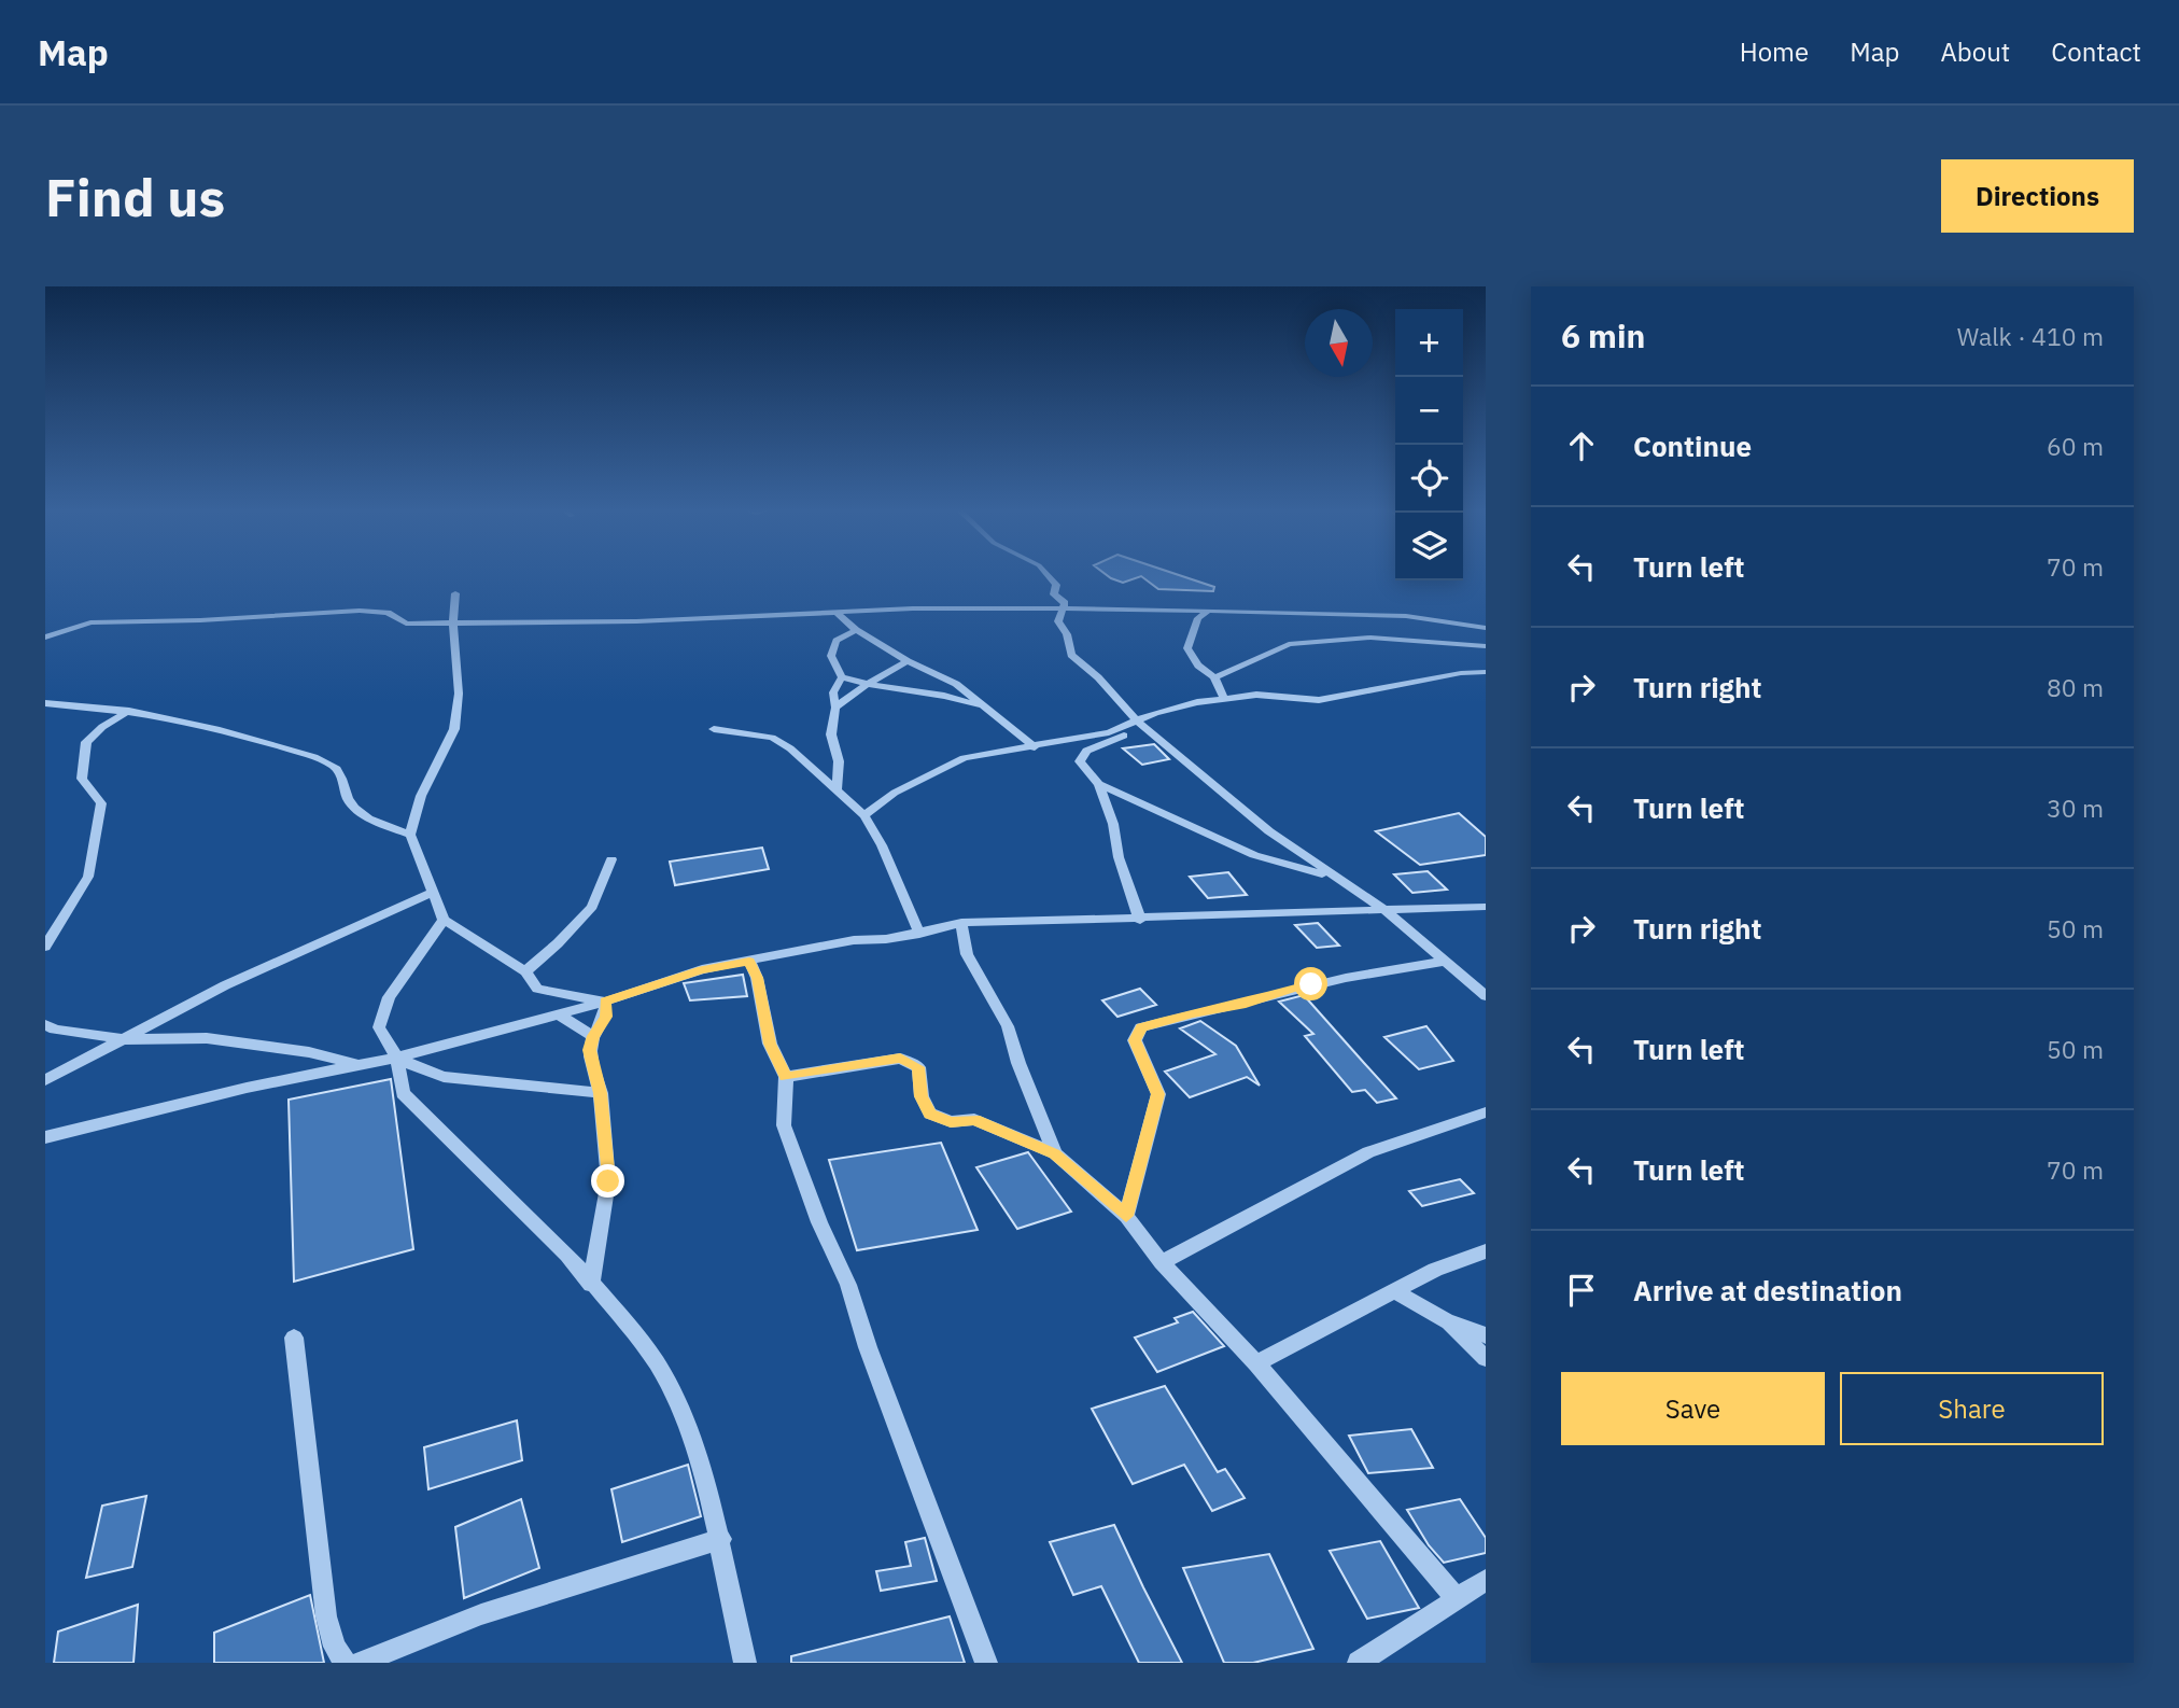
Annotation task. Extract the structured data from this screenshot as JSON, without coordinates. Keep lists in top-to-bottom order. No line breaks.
{"north":"bottom","page":{"header":"Map","nav":["Home","Map","About","Contact"],"buttons":["Directions",["Save","Share"]],"title":"Find us","heading":["6 min","Walk · 410 m"],"map_buttons":["+","−"],"list":[["Continue","60 m"],["Turn left","70 m"],["Turn right","80 m"],["Turn left","30 m"],["Turn right","50 m"],["Turn left","50 m"],["Turn left","70 m"],"Arrive at destination"]}}
